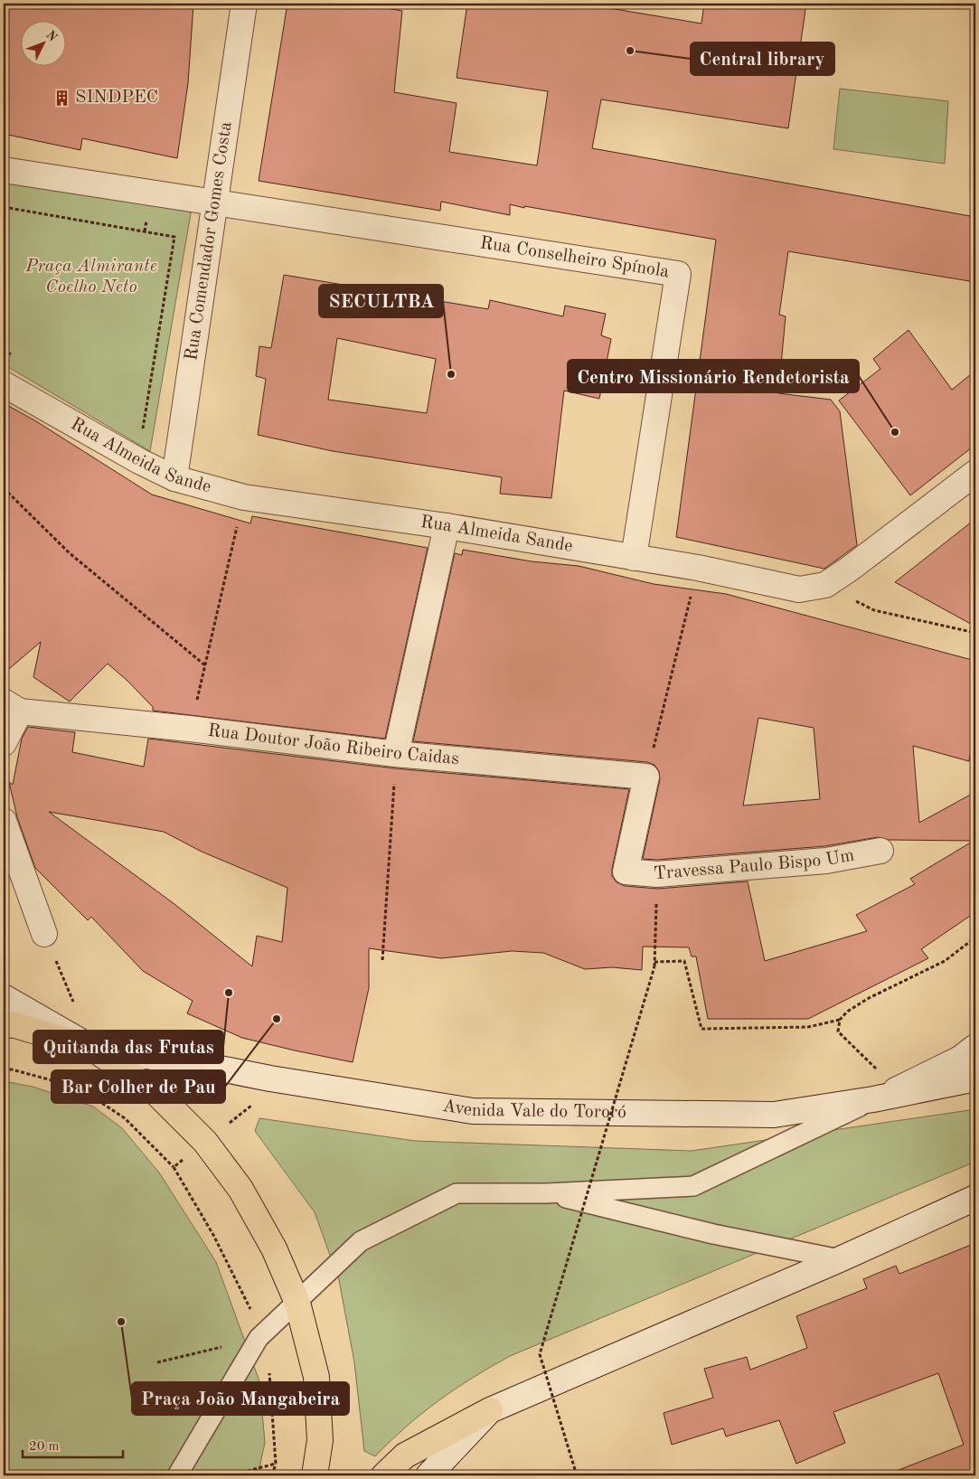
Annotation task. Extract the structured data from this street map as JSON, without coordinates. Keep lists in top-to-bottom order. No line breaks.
{"streets":{"street":["Rua Comendador Gomes Costa","Rua Conselheiro Spínola","Rua Almeida Sande","Rua Doutor João Ribeiro Caidas","Travessa Paulo Bispo Um","Avenida Vale do Tororó"]},"crossings":[["Rua Comendador Gomes Costa","Rua Conselheiro Spínola"],["Rua Comendador Gomes Costa","Rua Almeida Sande"],["Rua Conselheiro Spínola","Rua Almeida Sande"],["Rua Doutor João Ribeiro Caidas","Travessa Paulo Bispo Um"]],"parks":["Praça Almirante Coelho Neto"],"places":{"other":["Central library","SECULTBA","Centro Missionário Rendetorista","Quitanda das Frutas","Bar Colher de Pau","Praça João Mangabeira"],"building":["SINDPEC"]},"scale_bar":"20 m","north":"top right"}
